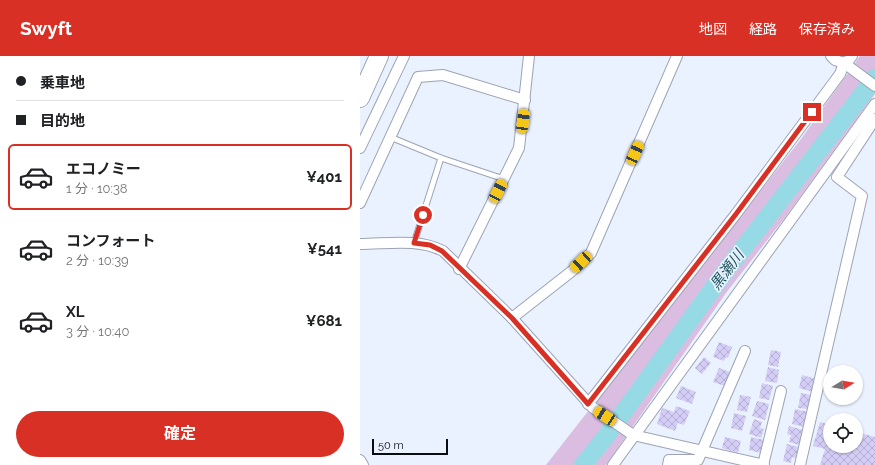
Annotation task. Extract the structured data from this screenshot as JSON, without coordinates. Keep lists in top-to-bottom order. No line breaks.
{"water":["黒瀬川"],"scale_bar":"50 m","north":"right","page":{"header":"Swyft","nav":["地図","経路","保存済み"],"banner":["乗車地","目的地"],"list":[{"name":"エコノミー","note":"1 分 · 10:38","value":"¥401"},{"name":"コンフォート","note":"2 分 · 10:39","value":"¥541"},{"name":"XL","note":"3 分 · 10:40","value":"¥681"}],"buttons":"確定","scale":"50 m"}}
